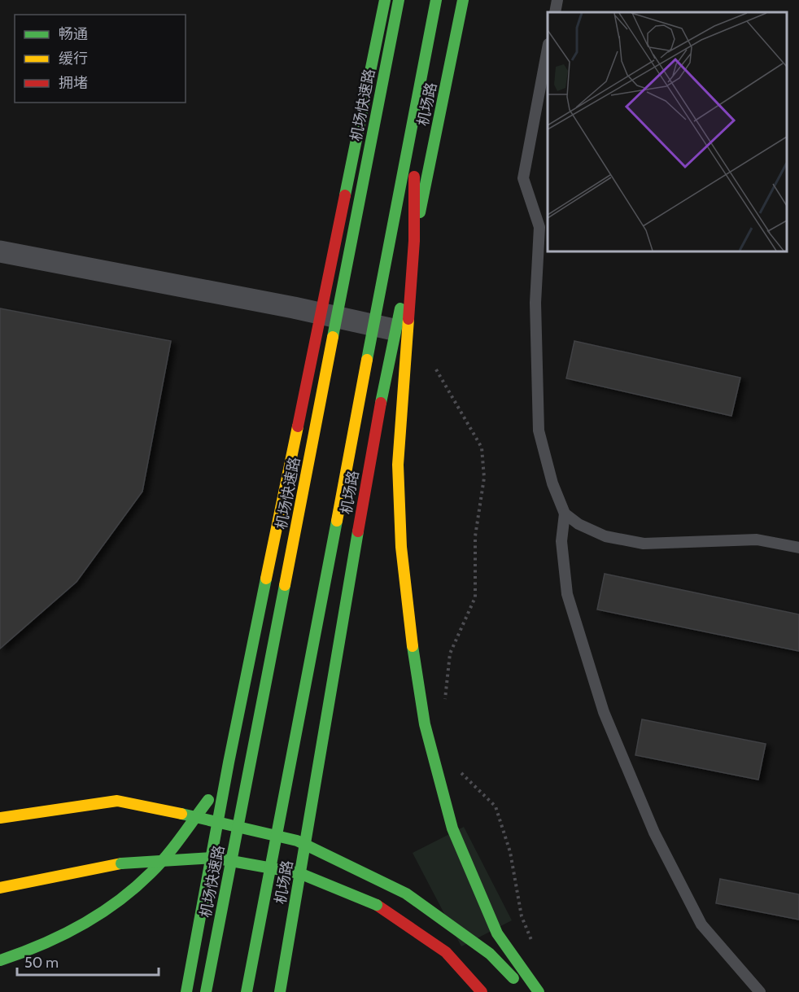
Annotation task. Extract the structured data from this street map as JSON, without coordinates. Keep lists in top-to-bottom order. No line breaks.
{"streets":{"main road":["机场路","机场快速路"]},"legend":["畅通","缓行","拥堵"],"scale_bar":"50 m"}
